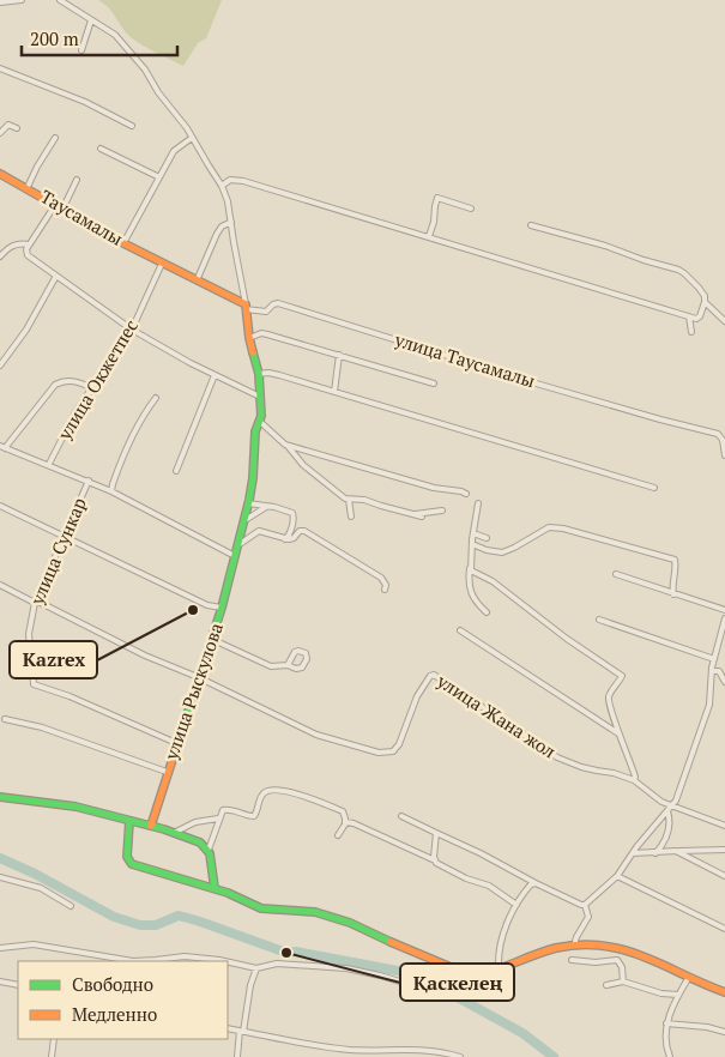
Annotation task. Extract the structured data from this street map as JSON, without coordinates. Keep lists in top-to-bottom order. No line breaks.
{"streets":{"street":["Таусамалы","улица Таусамалы","улица Окжетпес","улица Сункар","улица Рыскулова","улица Жана жол"]},"crossings":[["Таусамалы","улица Окжетпес"],["улица Таусамалы","улица Рыскулова"],["улица Сункар","улица Рыскулова"],["улица Сункар","улица Жана жол"],["улица Рыскулова","улица Жана жол"]],"places":["Kazrex","Қаскелең"],"legend":["Свободно","Медленно"],"scale_bar":"200 m"}
